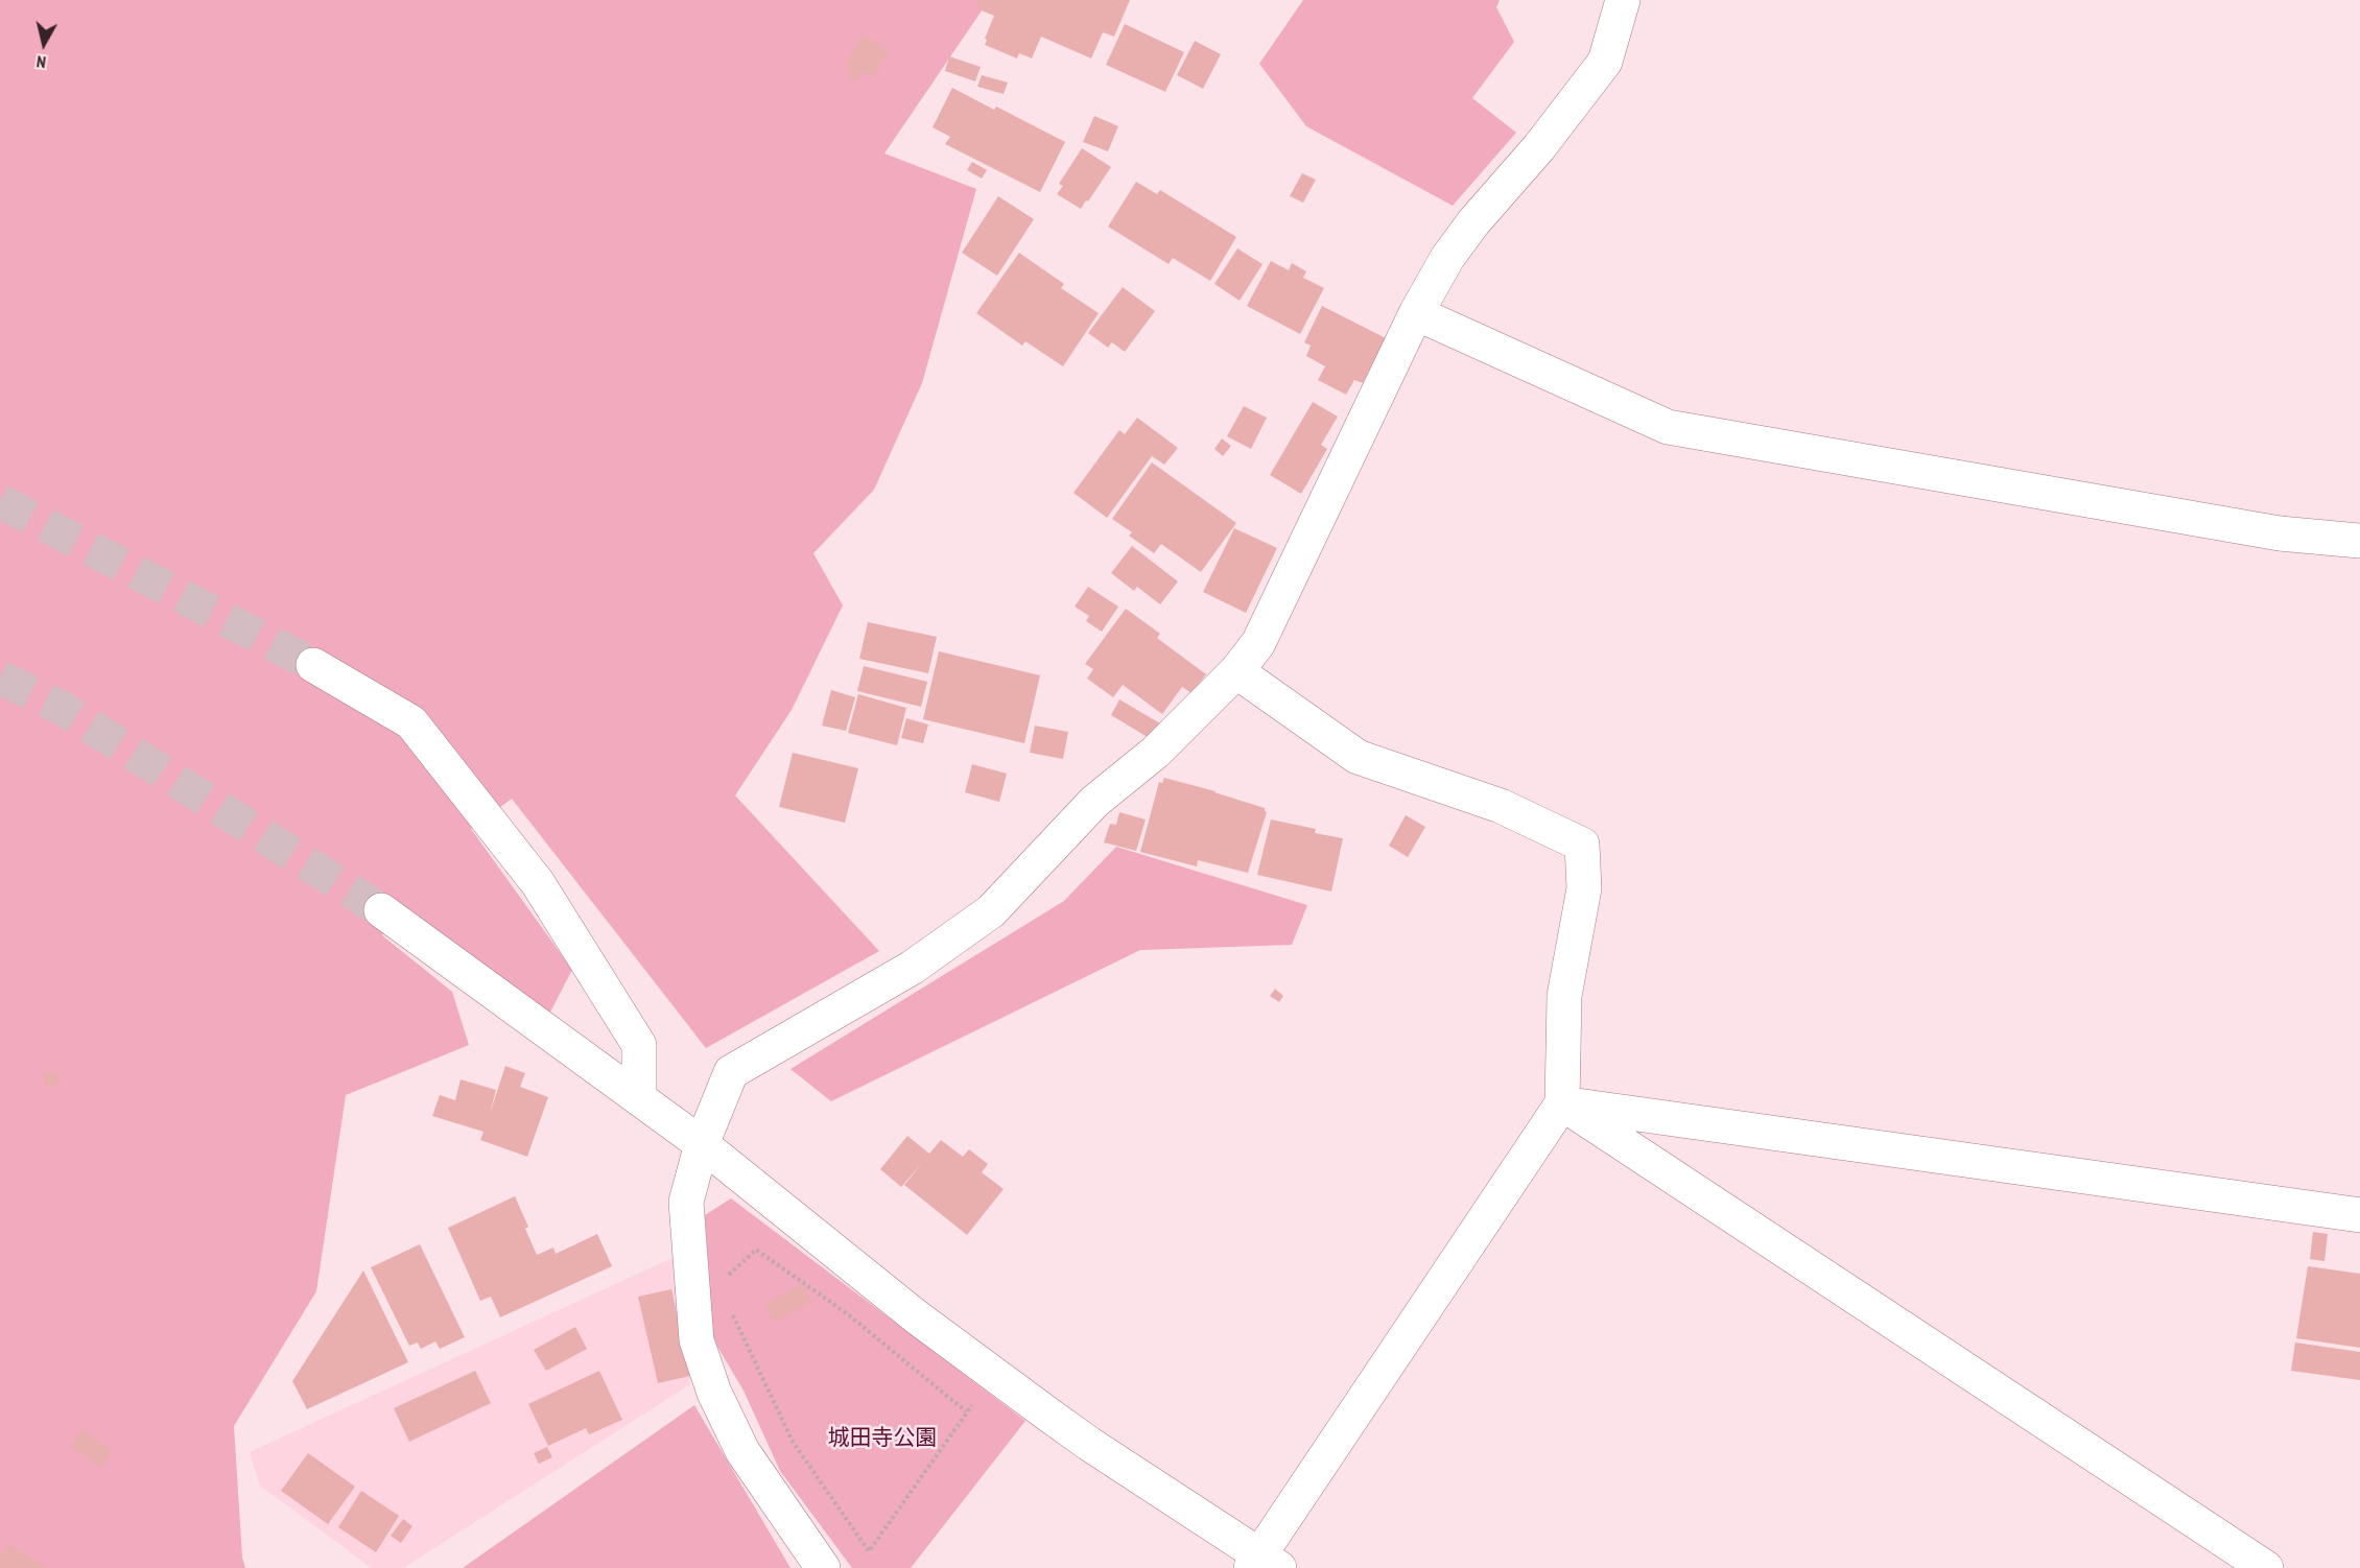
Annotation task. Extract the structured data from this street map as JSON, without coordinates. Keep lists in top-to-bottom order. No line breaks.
{"parks":["城田寺公園"],"north":"bottom"}
